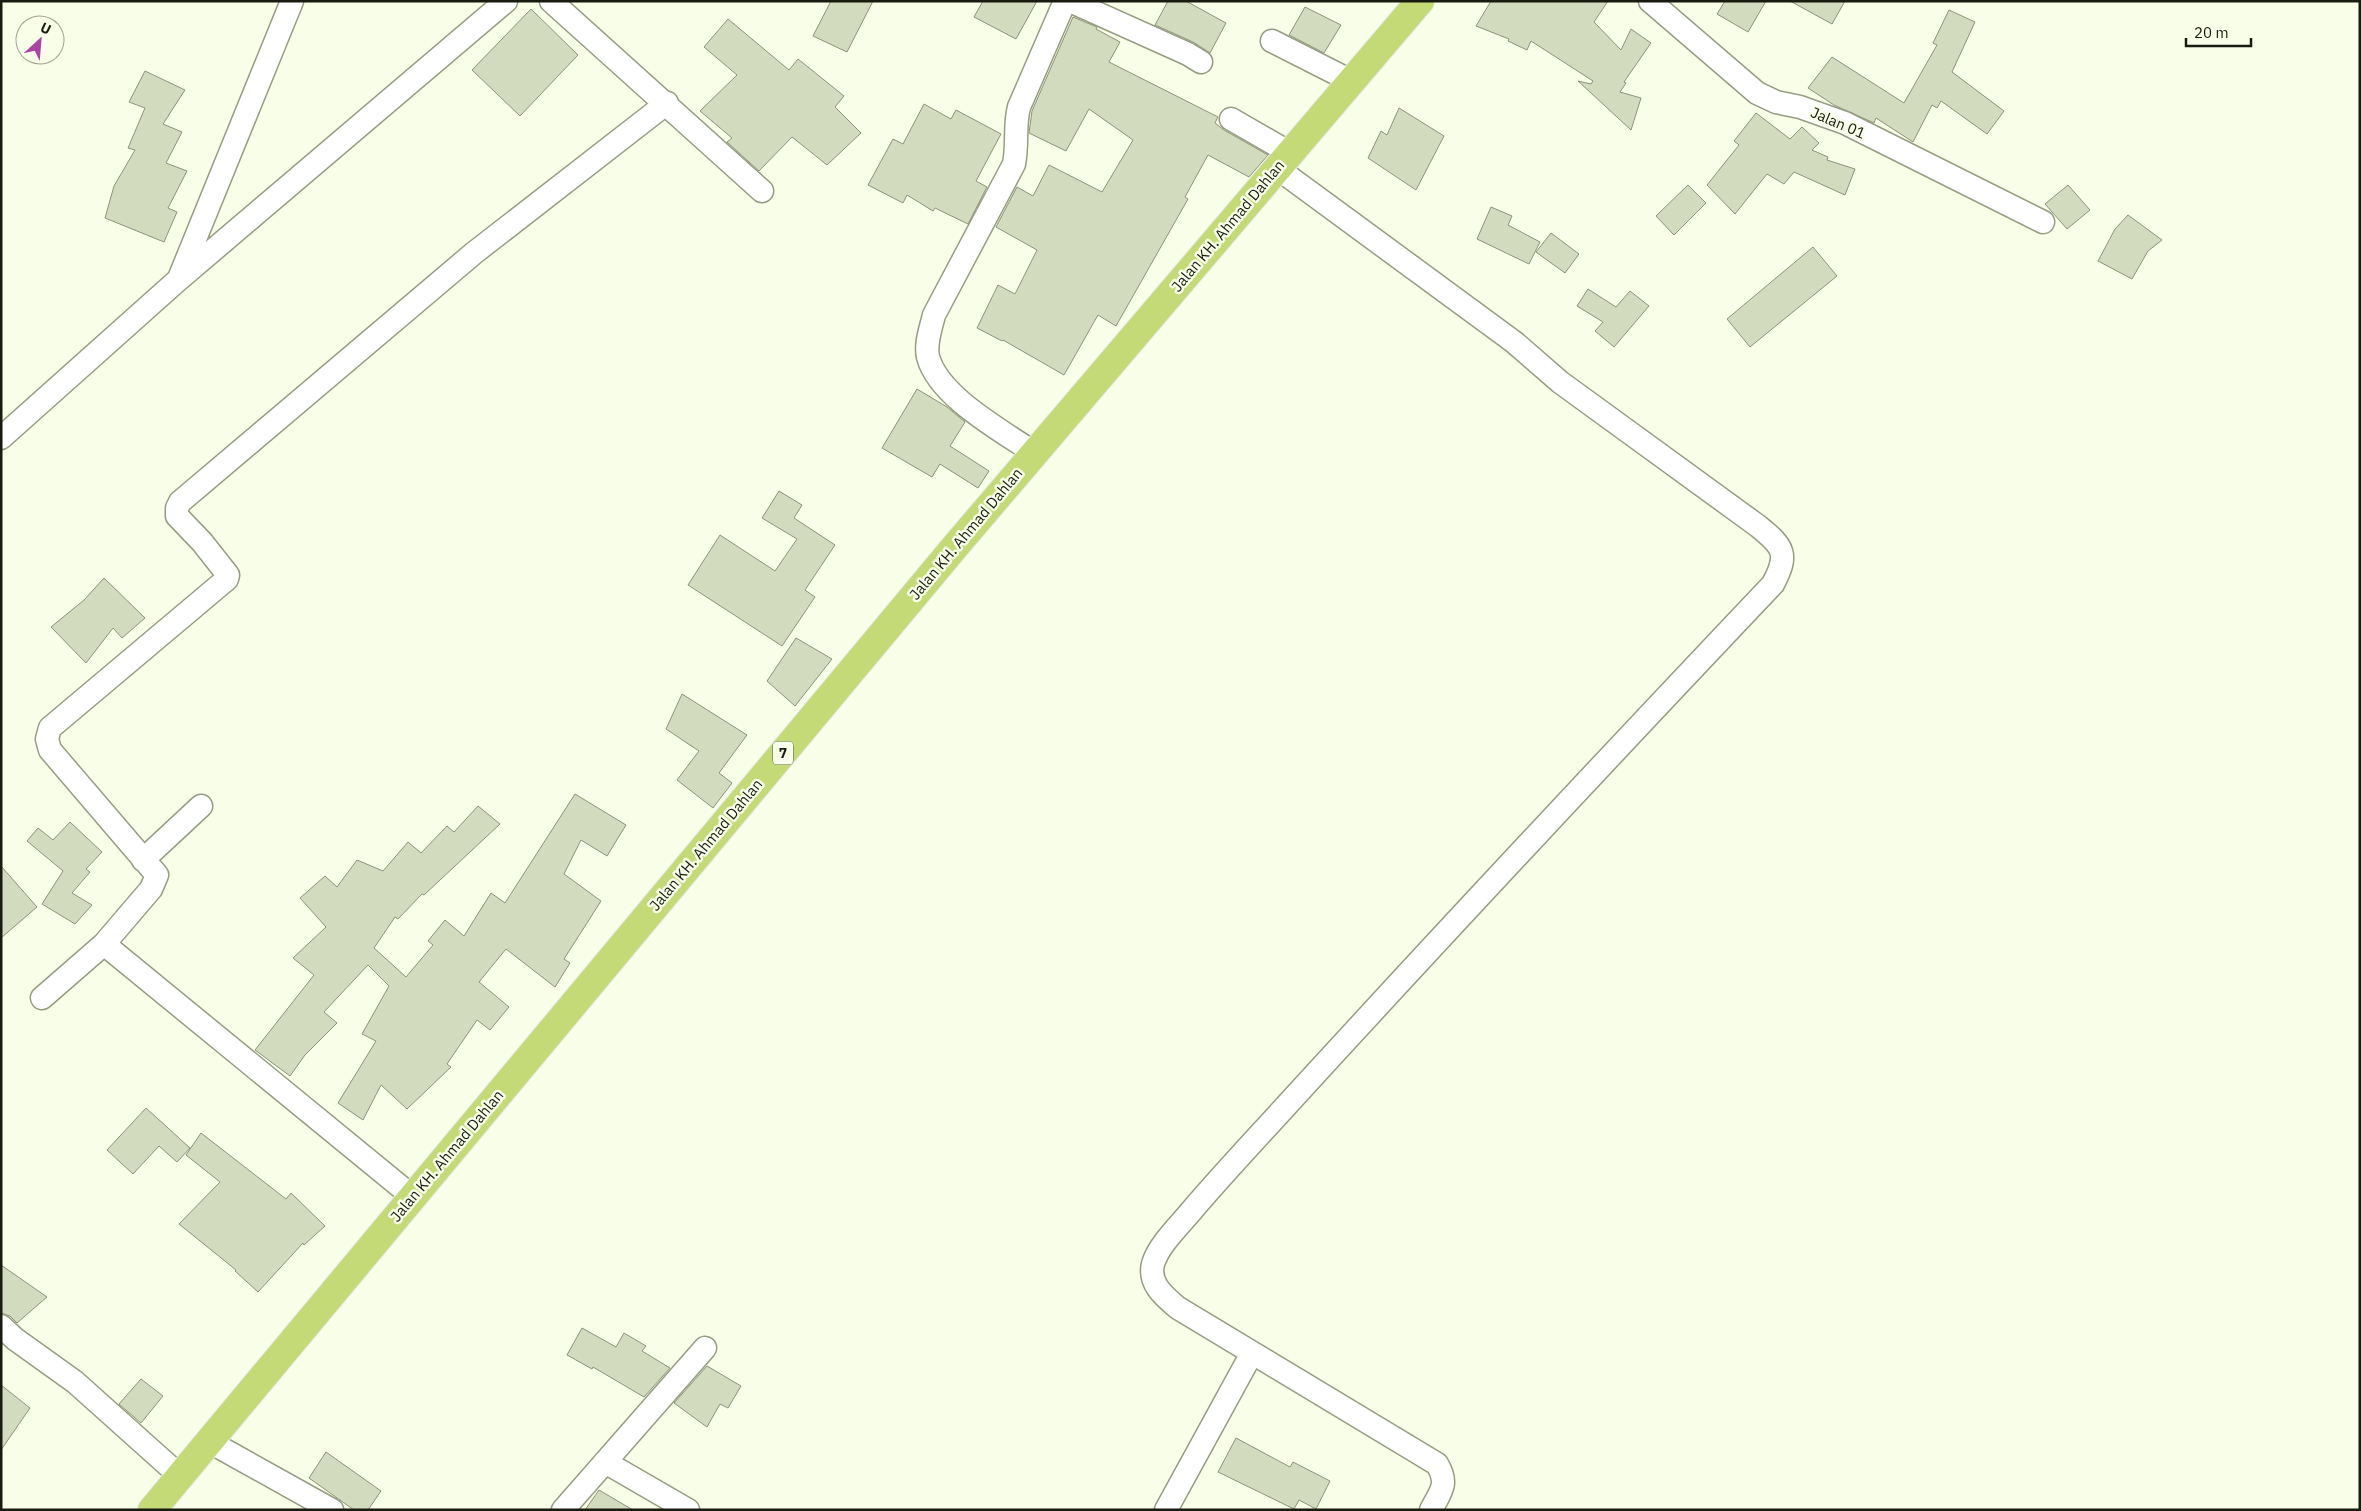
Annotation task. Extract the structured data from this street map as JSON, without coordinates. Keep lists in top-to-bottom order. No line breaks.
{"streets":{"highway":["Jalan KH. Ahmad Dahlan","7"],"street":["Jalan 01"]},"scale_bar":"20 m","north":"top right"}
